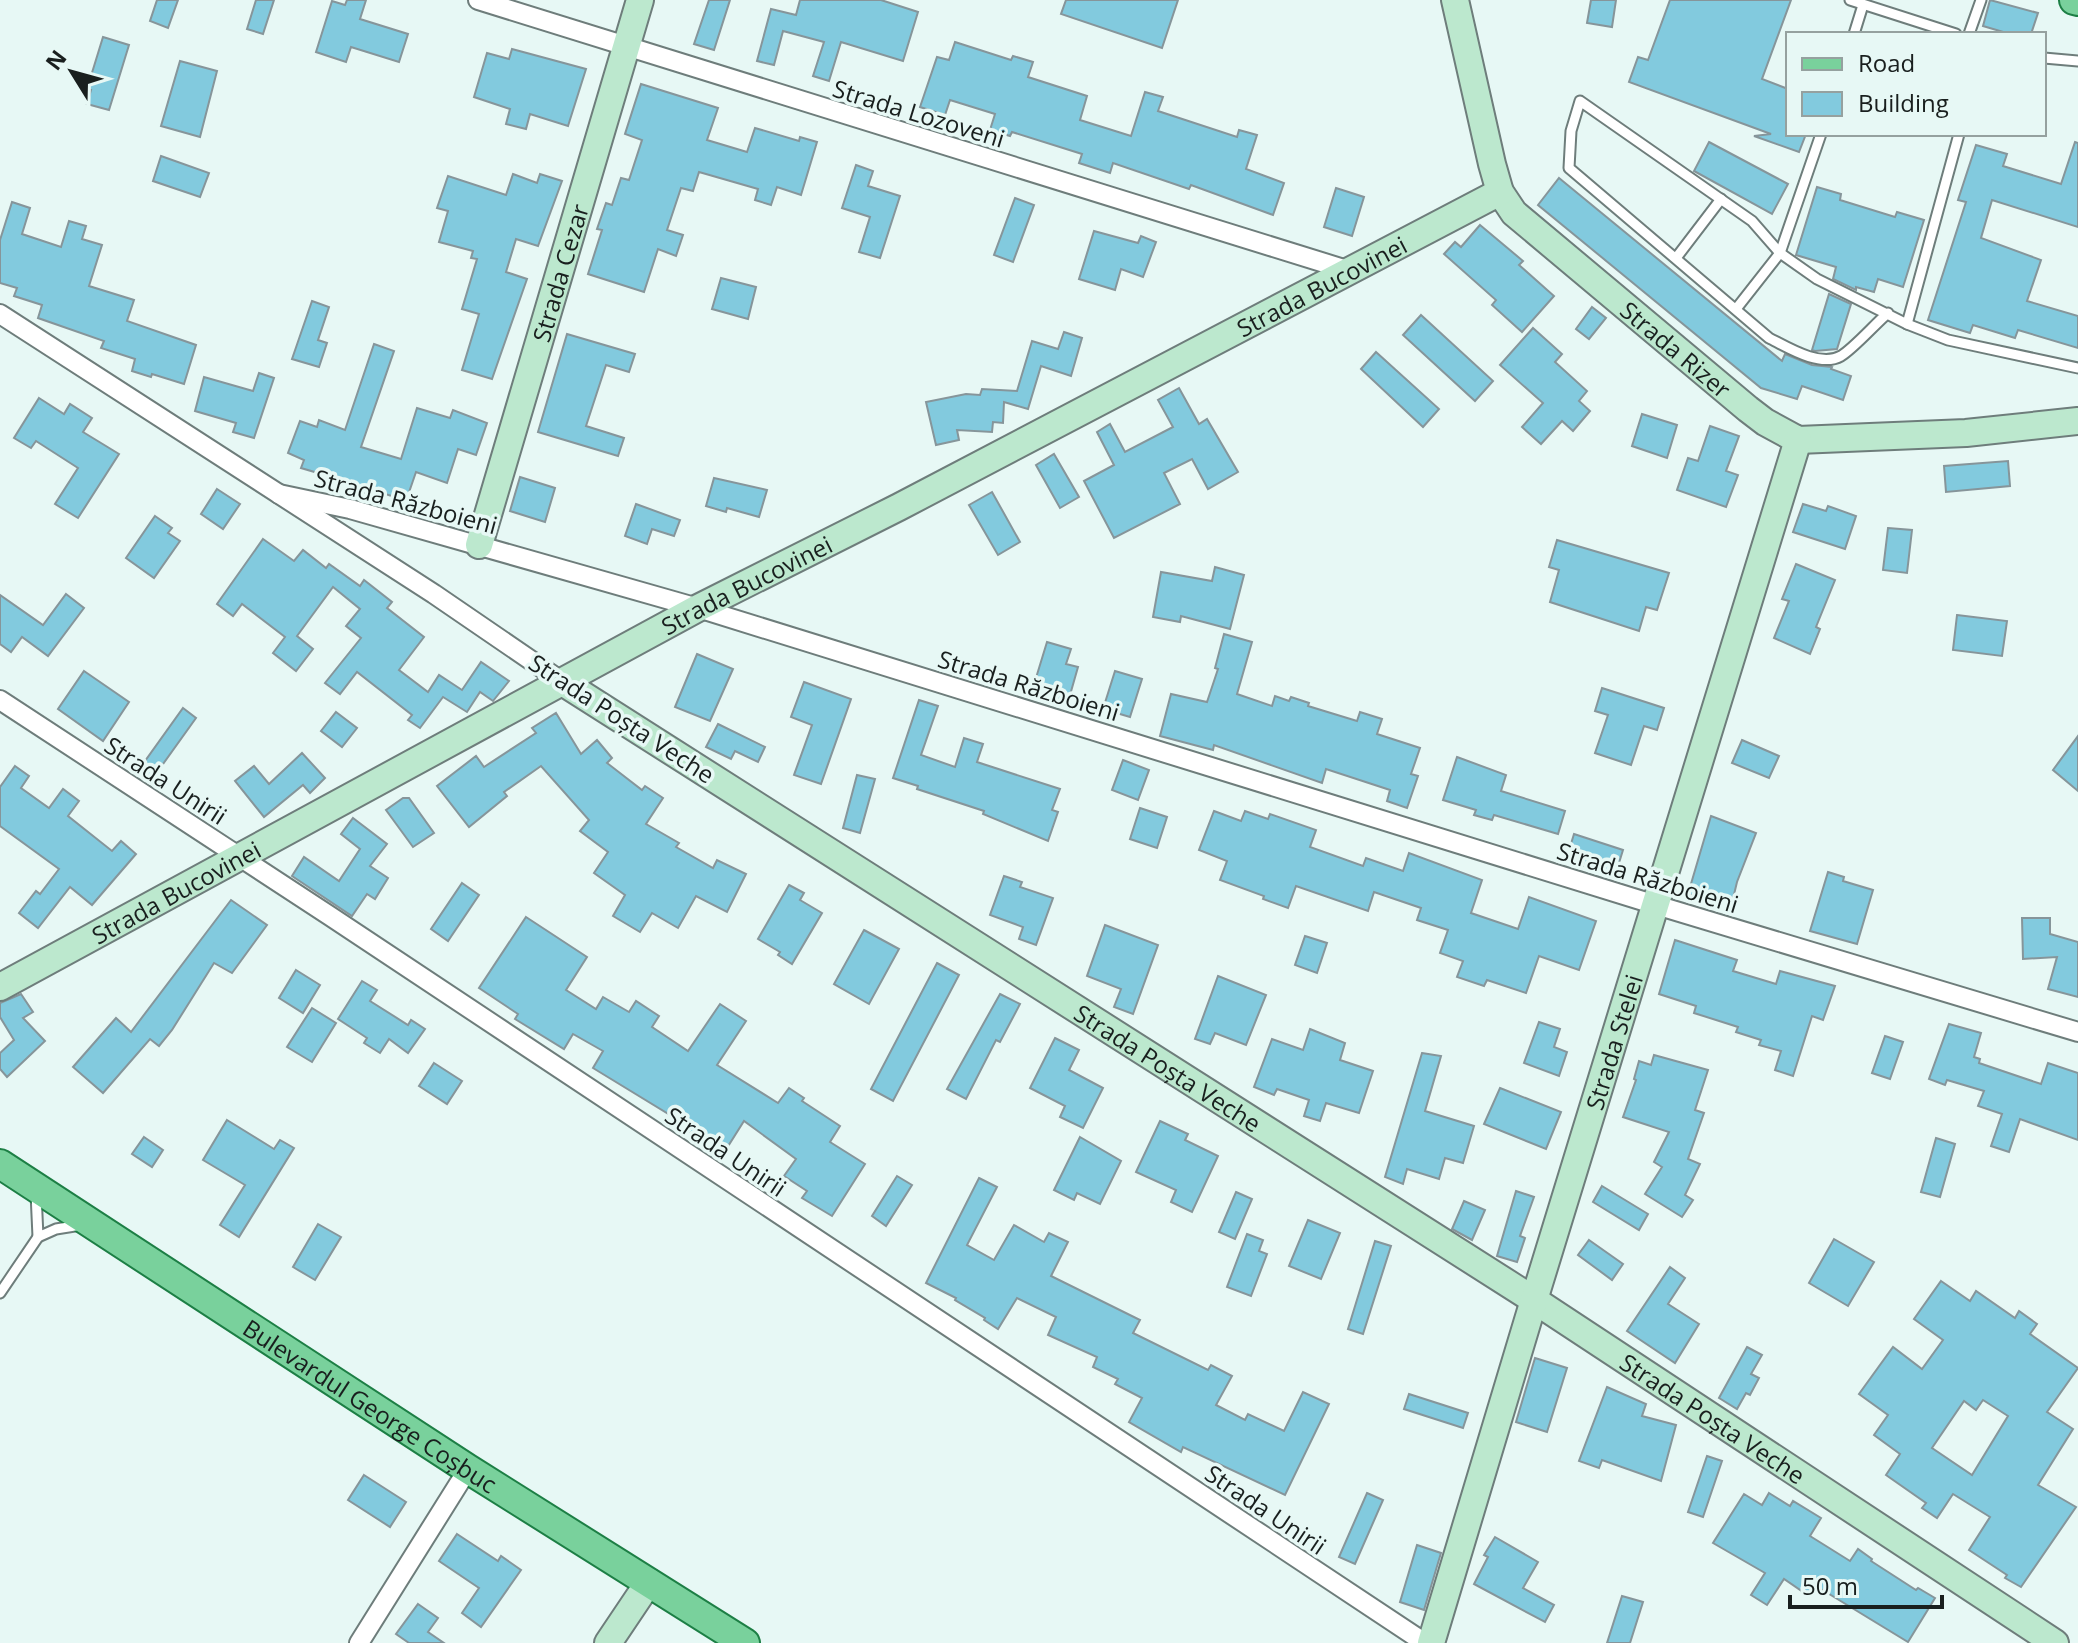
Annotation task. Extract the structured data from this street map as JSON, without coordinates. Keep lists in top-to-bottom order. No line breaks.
{"streets":{"main road":["Bulevardul George Coșbuc"],"street":["Strada Lozoveni","Strada Cezar","Strada Bucovinei","Strada Rizer","Strada Războieni","Strada Poșta Veche","Strada Unirii","Strada Stelei"]},"crossings":[["Strada Lozoveni","Strada Cezar"],["Strada Lozoveni","Strada Bucovinei"],["Strada Cezar","Strada Războieni"],["Strada Bucovinei","Strada Rizer"],["Strada Bucovinei","Strada Războieni"],["Strada Bucovinei","Strada Poșta Veche"],["Strada Bucovinei","Strada Unirii"],["Strada Rizer","Strada Stelei"],["Strada Războieni","Strada Poșta Veche"],["Strada Războieni","Strada Stelei"],["Strada Poșta Veche","Strada Stelei"]],"legend":["Road","Building"],"scale_bar":"50 m","north":"top left"}
